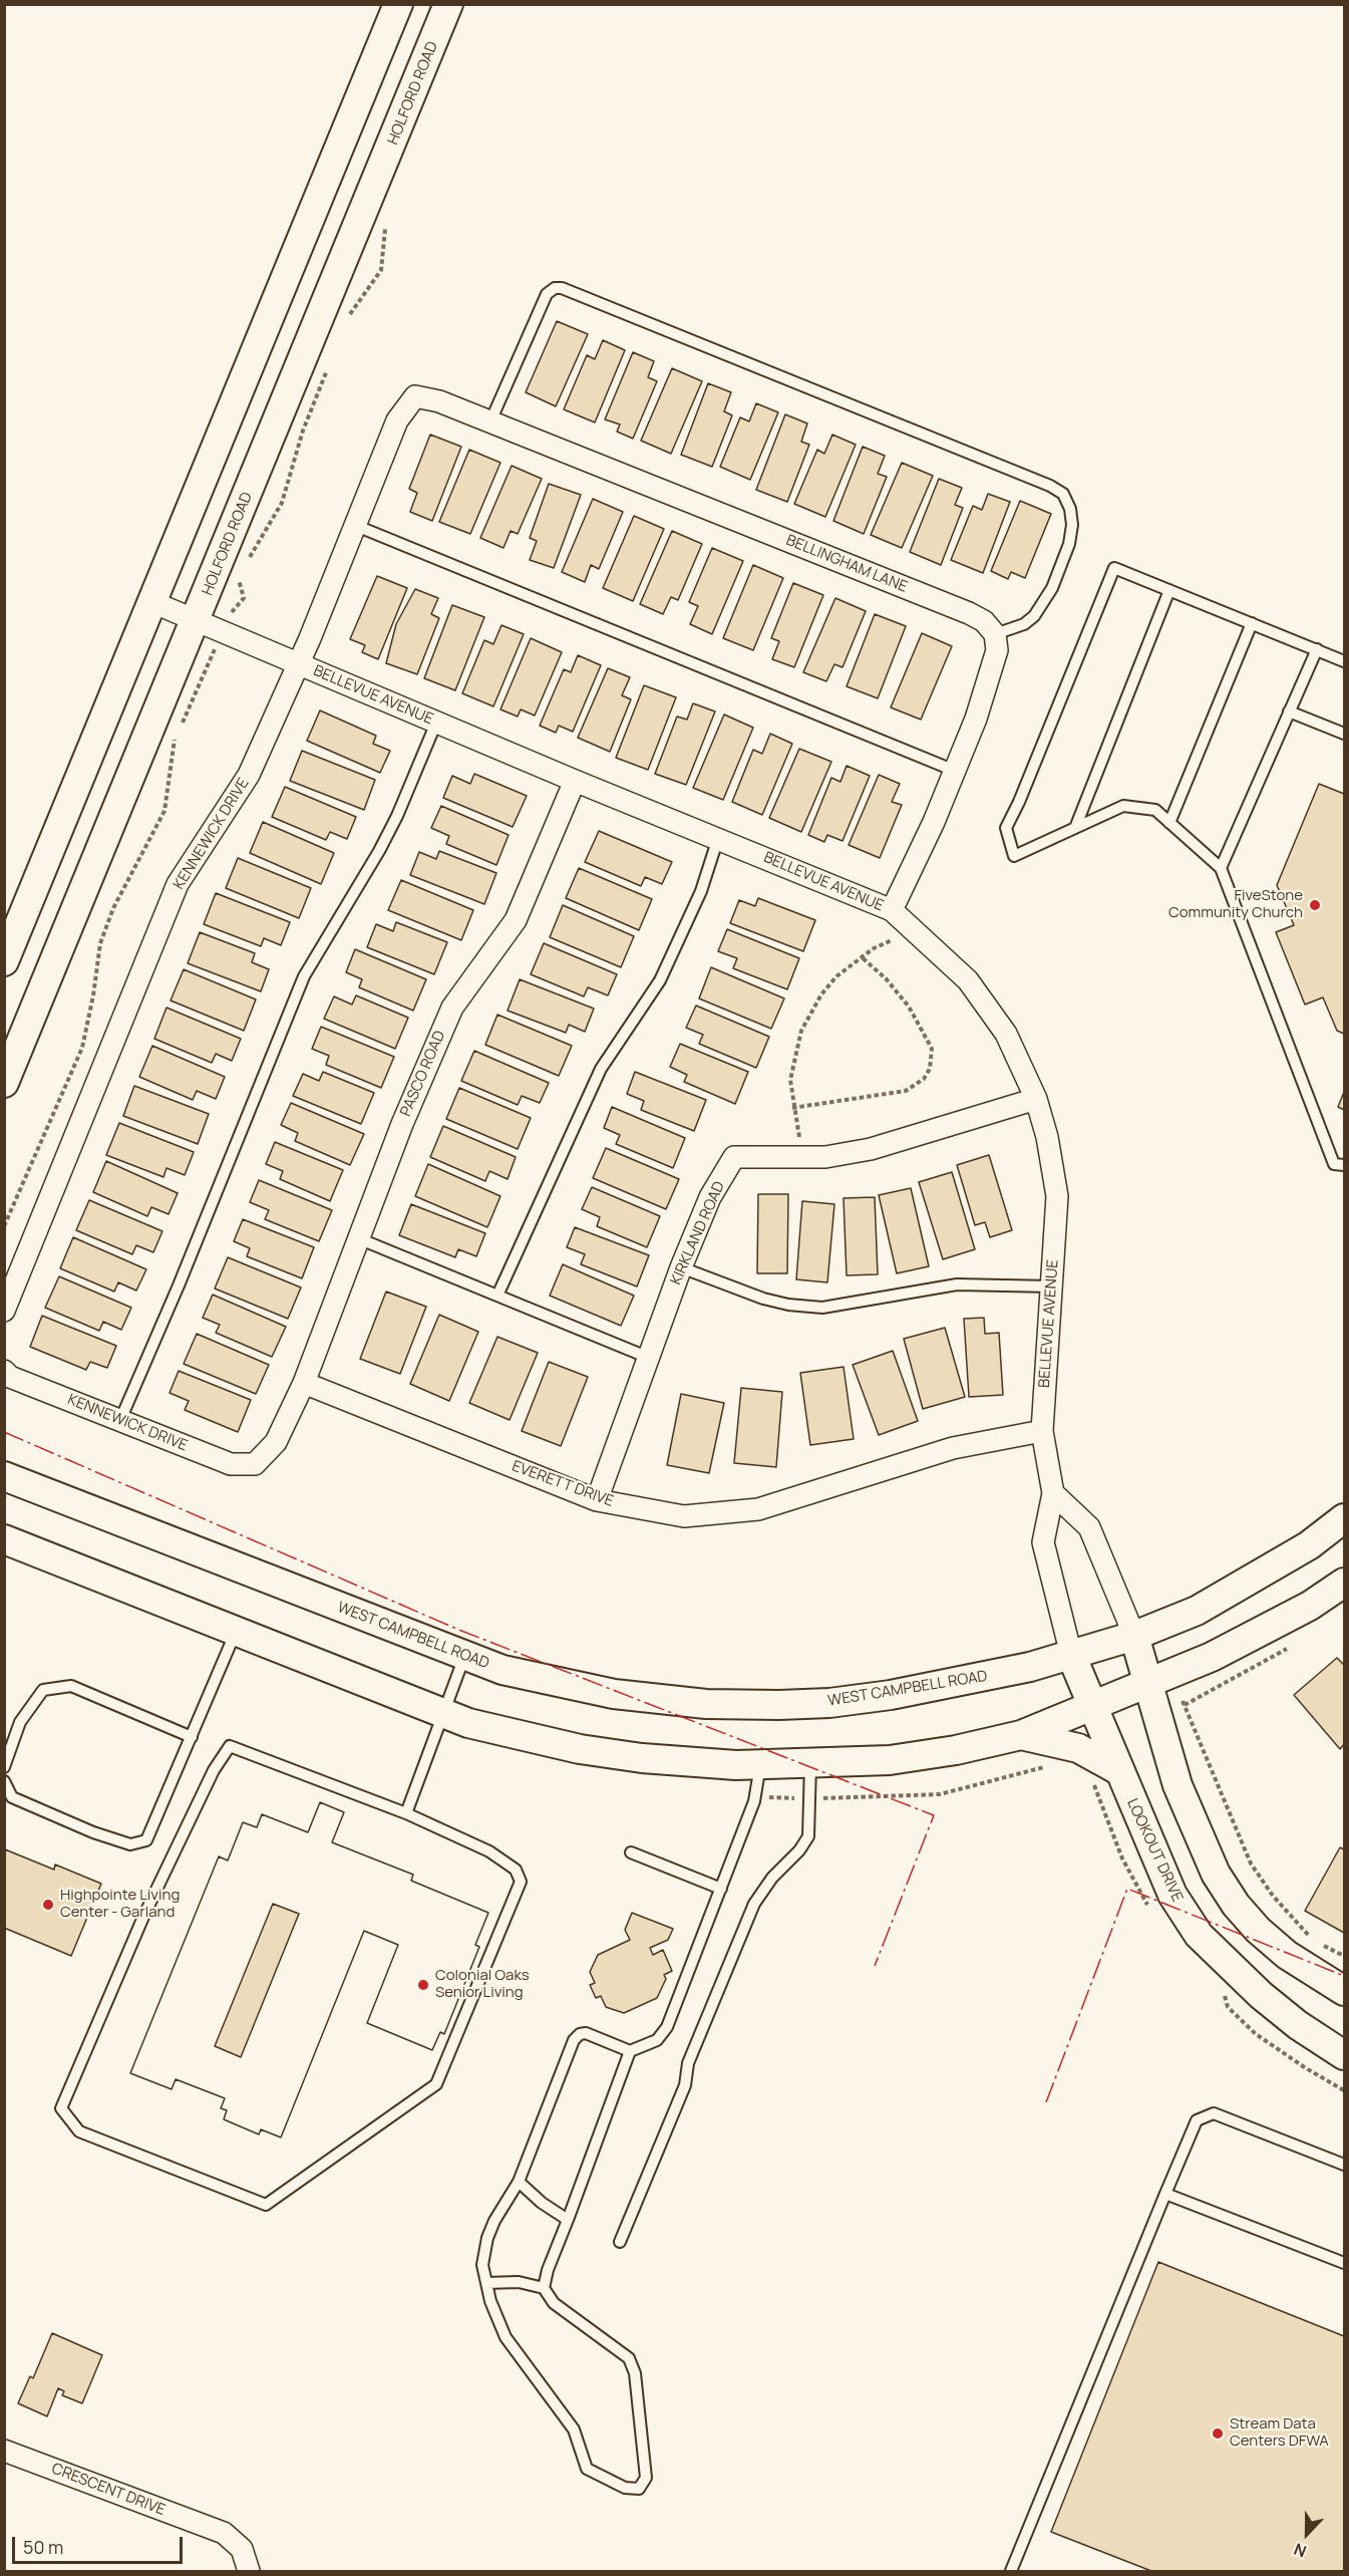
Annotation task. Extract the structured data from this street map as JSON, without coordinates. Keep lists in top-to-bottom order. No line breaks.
{"streets":{"main road":["HOLFORD ROAD","WEST CAMPBELL ROAD","LOOKOUT DRIVE"],"street":["BELLINGHAM LANE","BELLEVUE AVENUE","KENNEWICK DRIVE","PASCO ROAD","KIRKLAND ROAD","EVERETT DRIVE","CRESCENT DRIVE"]},"crossings":[["HOLFORD ROAD","BELLEVUE AVENUE"],["BELLINGHAM LANE","KENNEWICK DRIVE"],["BELLEVUE AVENUE","KENNEWICK DRIVE"],["BELLEVUE AVENUE","PASCO ROAD"],["BELLEVUE AVENUE","KIRKLAND ROAD"],["BELLEVUE AVENUE","EVERETT DRIVE"],["BELLEVUE AVENUE","WEST CAMPBELL ROAD"],["BELLEVUE AVENUE","LOOKOUT DRIVE"],["KENNEWICK DRIVE","PASCO ROAD"],["PASCO ROAD","EVERETT DRIVE"],["KIRKLAND ROAD","EVERETT DRIVE"],["WEST CAMPBELL ROAD","LOOKOUT DRIVE"]],"places":["FiveStone Community Church","Highpointe Living Center - Garland","Colonial Oaks Senior Living","Stream Data Centers DFWA"],"scale_bar":"50 m","north":"bottom"}
